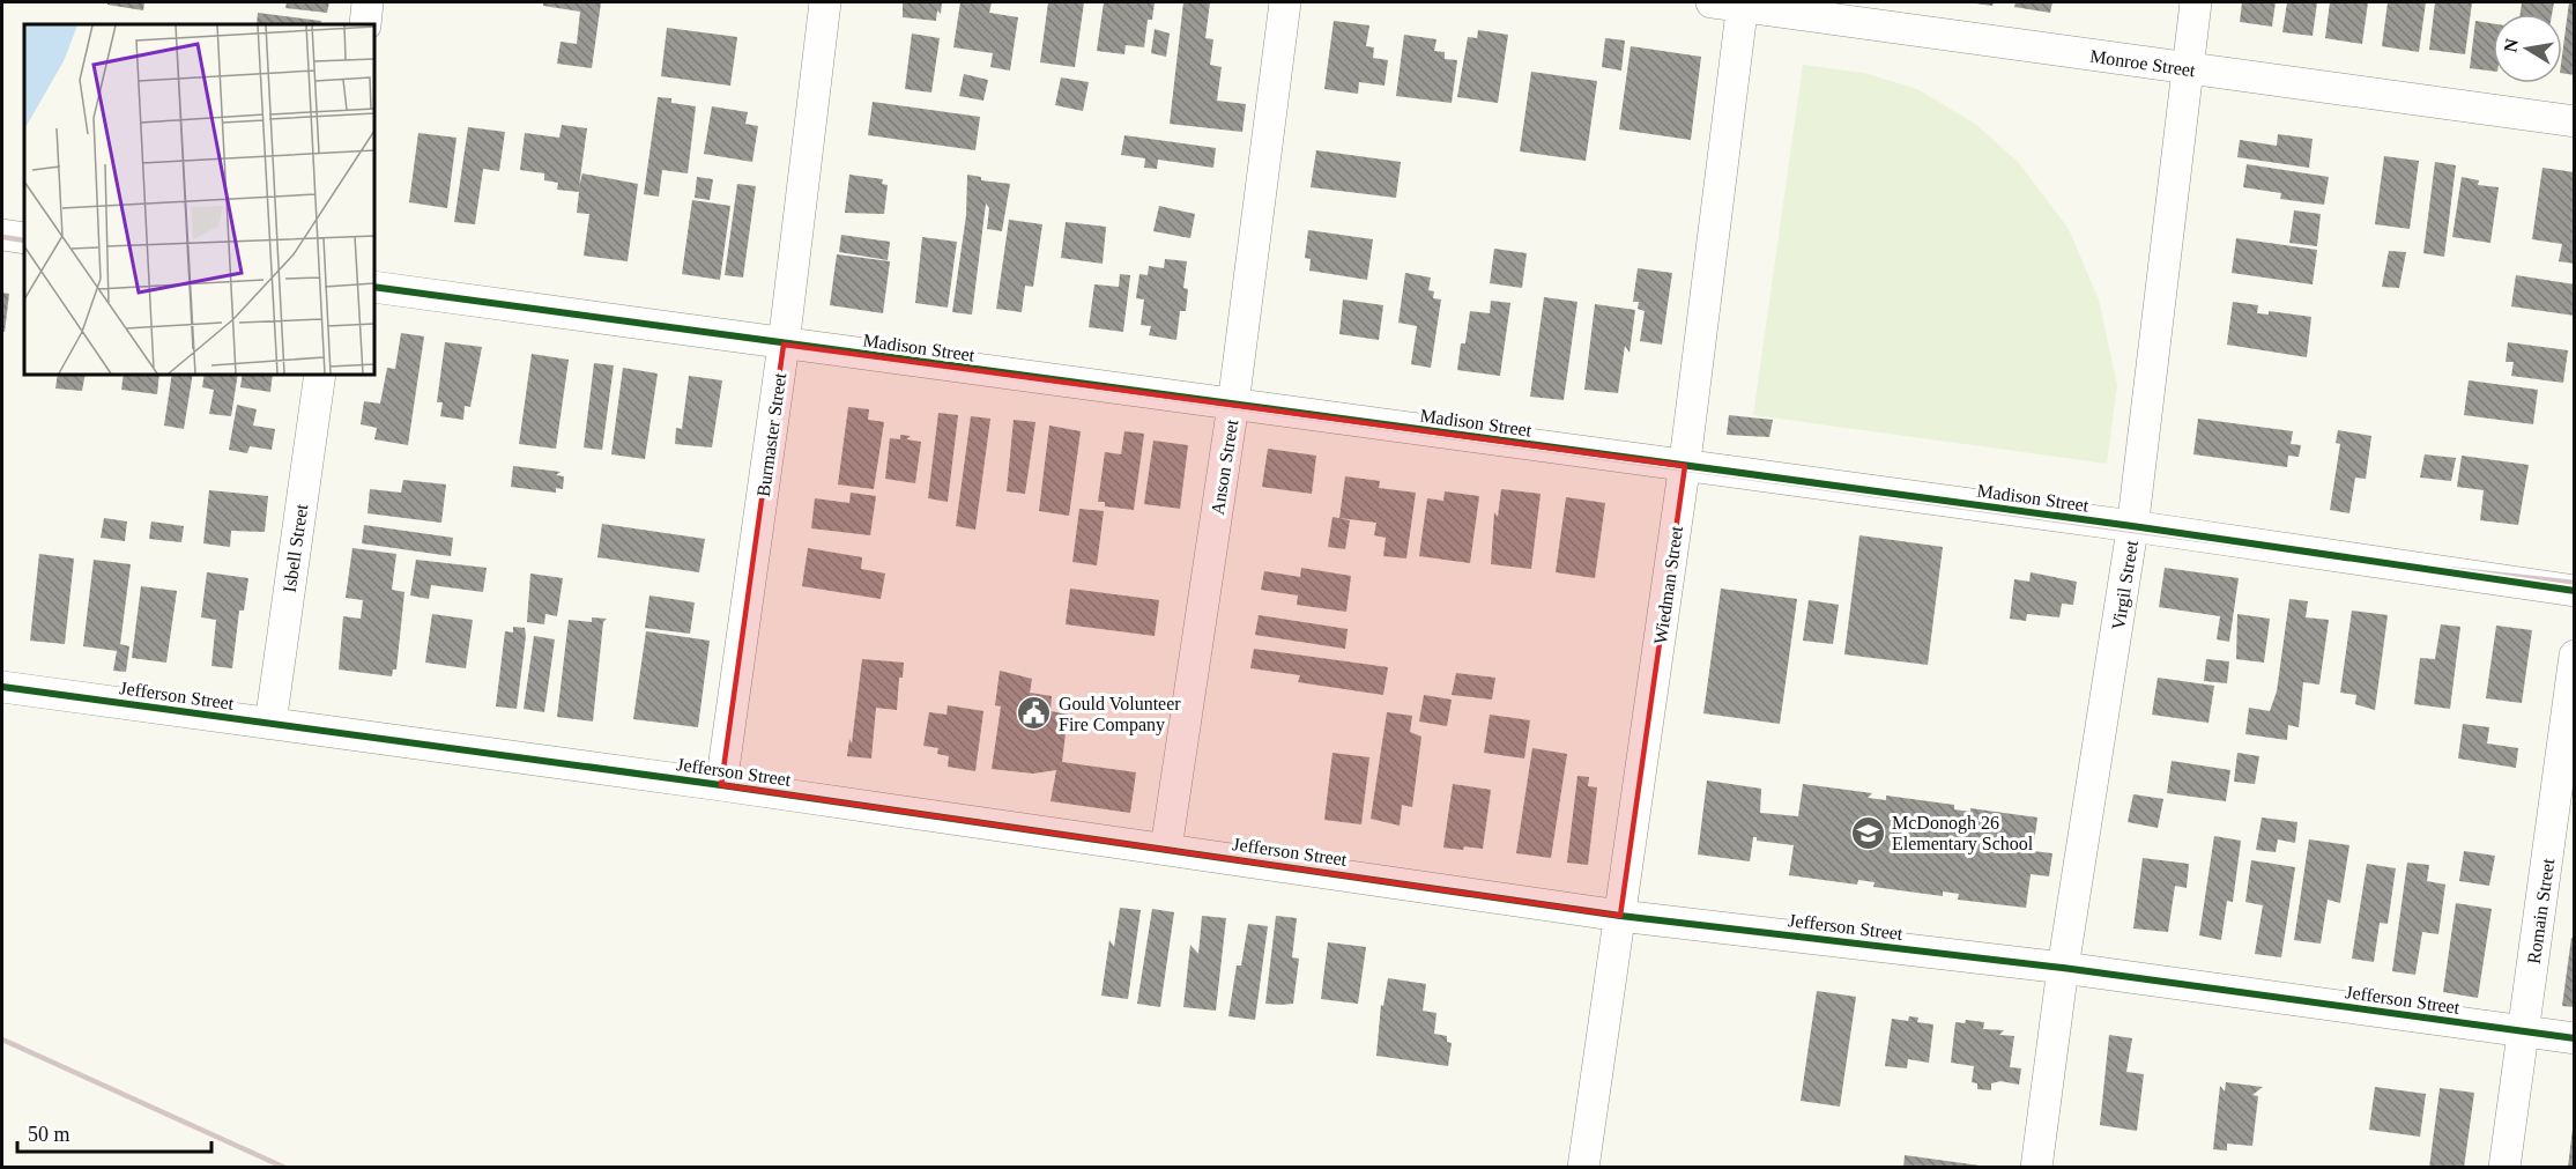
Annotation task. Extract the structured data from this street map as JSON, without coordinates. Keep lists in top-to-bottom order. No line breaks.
{"streets":{"street":["Monroe Street","Madison Street","Burmaster Street","Anson Street","Isbell Street","Wiedman Street","Virgil Street","Jefferson Street","Romain Street"]},"crossings":[["Monroe Street","Wiedman Street"],["Monroe Street","Virgil Street"],["Madison Street","Burmaster Street"],["Madison Street","Anson Street"],["Madison Street","Wiedman Street"],["Madison Street","Virgil Street"],["Burmaster Street","Jefferson Street"],["Anson Street","Jefferson Street"],["Isbell Street","Jefferson Street"],["Wiedman Street","Jefferson Street"],["Virgil Street","Jefferson Street"],["Jefferson Street","Romain Street"]],"places":{"public building":["Gould Volunteer Fire Company"],"school or university":["McDonogh 26 Elementary School"]},"scale_bar":"50 m","north":"left"}
